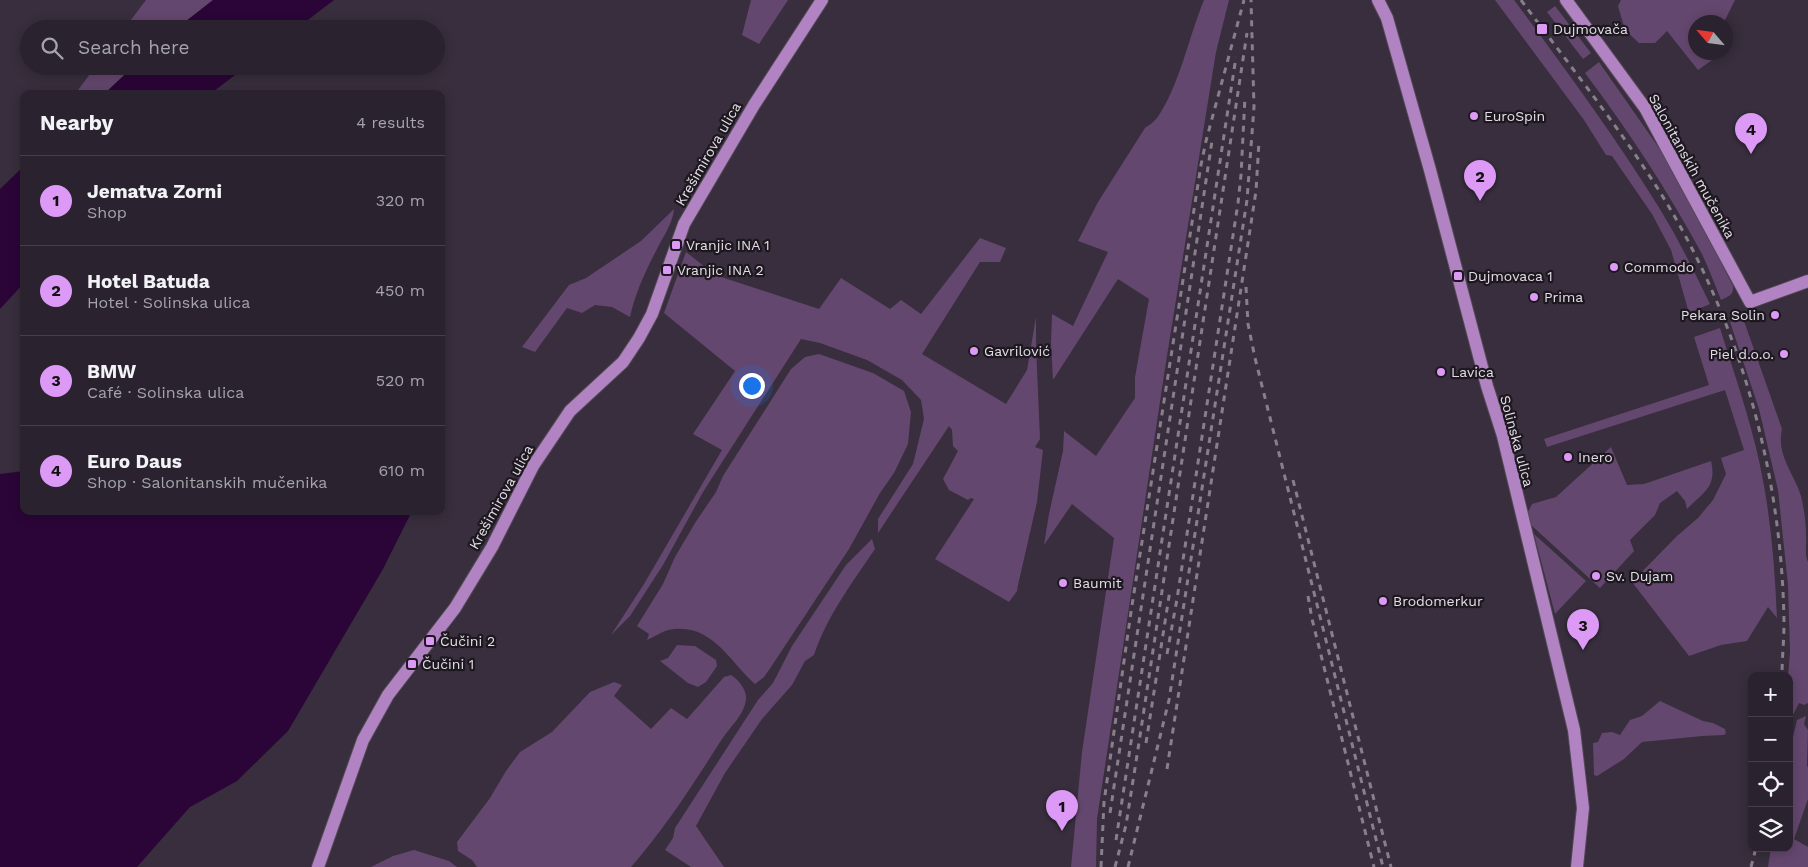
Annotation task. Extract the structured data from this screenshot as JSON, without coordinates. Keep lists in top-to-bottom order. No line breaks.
{"streets":{"main road":["Krešimirova ulica","Salonitanskih mučenika","Solinska ulica"]},"places":{"transit":["Dujmovača","Vranjic INA 1","Vranjic INA 2","Dujmovaca 1","Čučini 2","Čučini 1"],"other":["EuroSpin","Commodo","Prima","Pekara Solin","Gavrilović","Piel d.o.o.","Lavica","Inero","Sv. Dujam","Baumit","Brodomerkur"]},"north":"top left","page":{"search":"Search here","heading":["Nearby","4 results"],"pins":["4","2","3","1"],"list":[{"mark":"1","name":"Jematva Zorni","note":"Shop","value":"320 m"},{"mark":"2","name":"Hotel Batuda","note":"Hotel · Solinska ulica","value":"450 m"},{"mark":"3","name":"BMW","note":"Café · Solinska ulica","value":"520 m"},{"mark":"4","name":"Euro Daus","note":"Shop · Salonitanskih mučenika","value":"610 m"}],"map_buttons":["+","−"]}}
